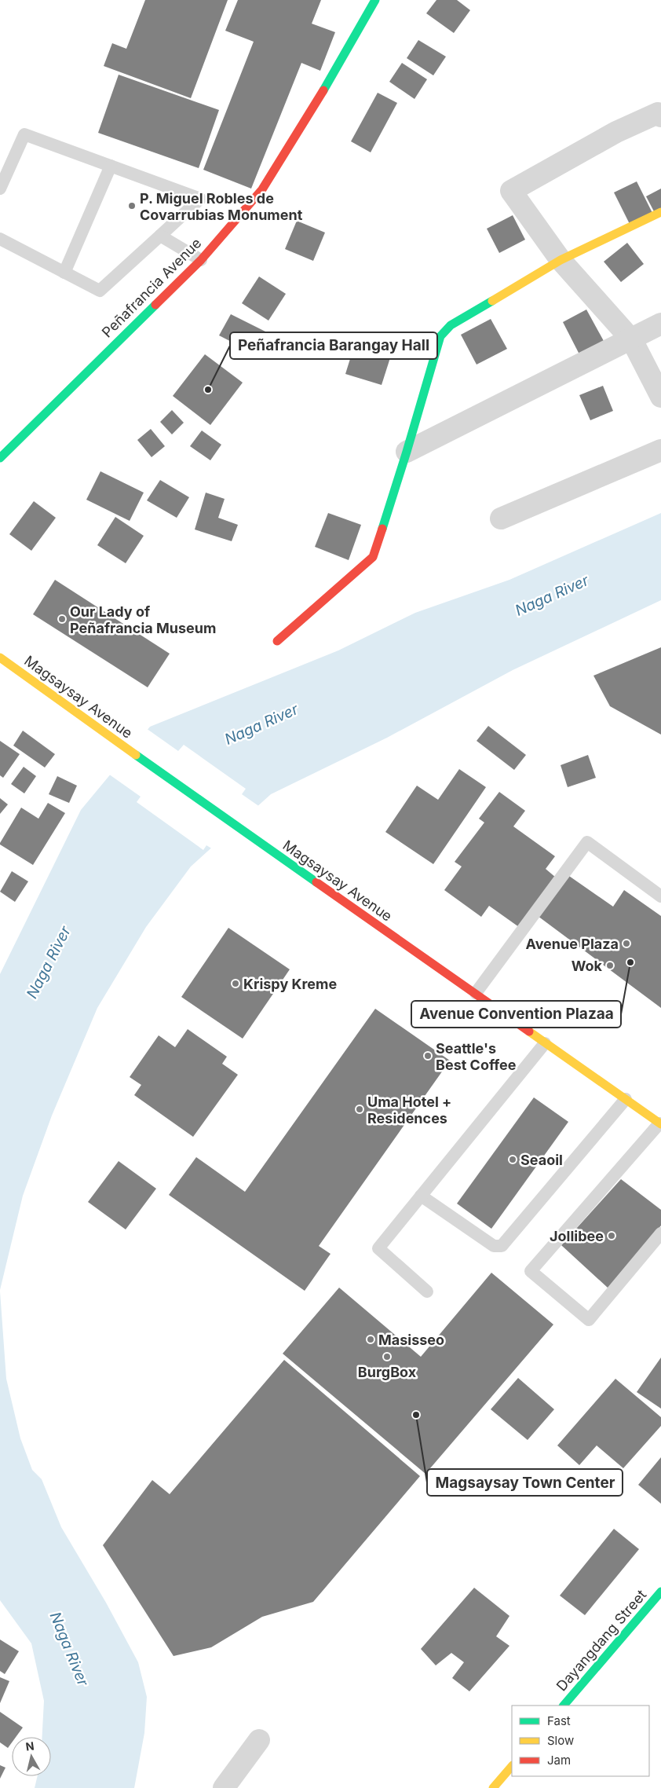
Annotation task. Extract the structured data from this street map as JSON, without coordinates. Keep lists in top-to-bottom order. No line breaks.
{"streets":{"main road":["Peñafrancia Avenue","Magsaysay Avenue","Dayangdang Street"]},"water":["Naga River"],"places":["P. Miguel Robles de Covarrubias Monument","Peñafrancia Barangay Hall","Our Lady of Peñafrancia Museum","Avenue Plaza","Avenue Convention Plazaa","Wok","Krispy Kreme","Seattle's Best Coffee","Uma Hotel + Residences","Seaoil","Jollibee","Masisseo","BurgBox","Magsaysay Town Center"],"legend":["Fast","Slow","Jam"],"north":"top"}
